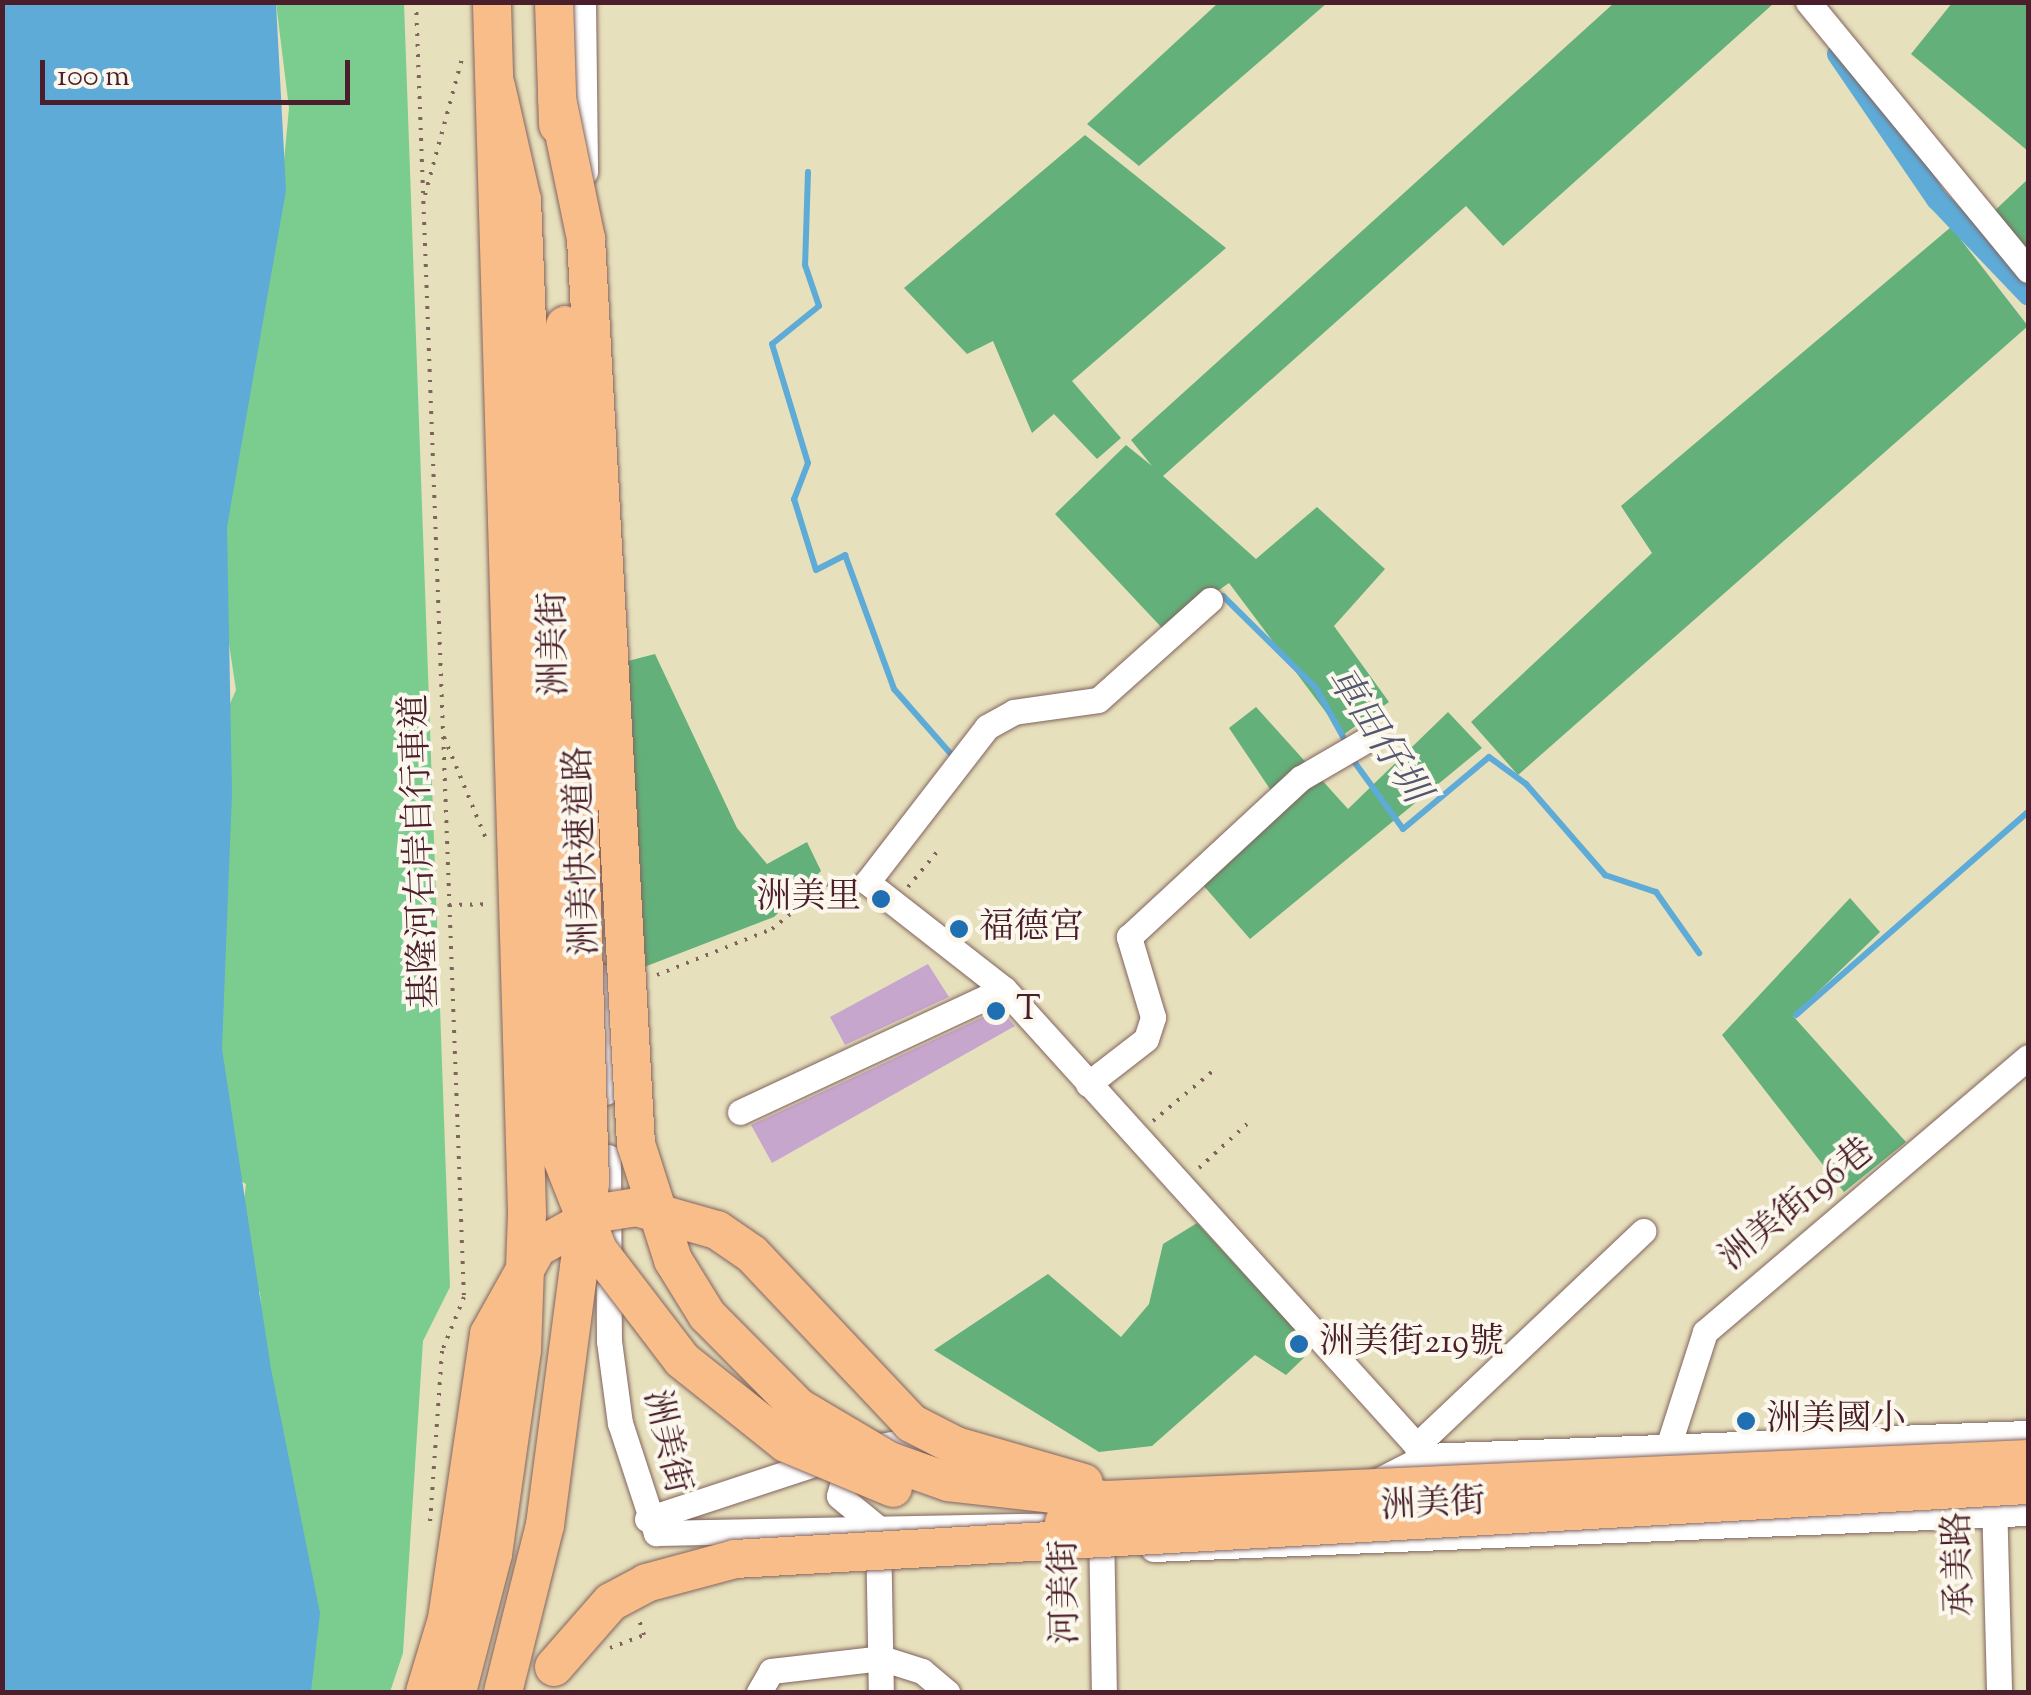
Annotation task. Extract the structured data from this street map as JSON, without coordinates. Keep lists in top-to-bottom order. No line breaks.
{"streets":{"highway":["洲美快速道路"],"street":["洲美街","洲美街196巷","承美路","河美街"],"path":["基隆河右岸自行車道"]},"crossings":[["洲美街","洲美街196巷"],["洲美街","承美路"],["洲美街","河美街"]],"water":["車田仔圳"],"places":["洲美里","福德宮","T","洲美街219號","洲美國小"],"scale_bar":"100 m"}
